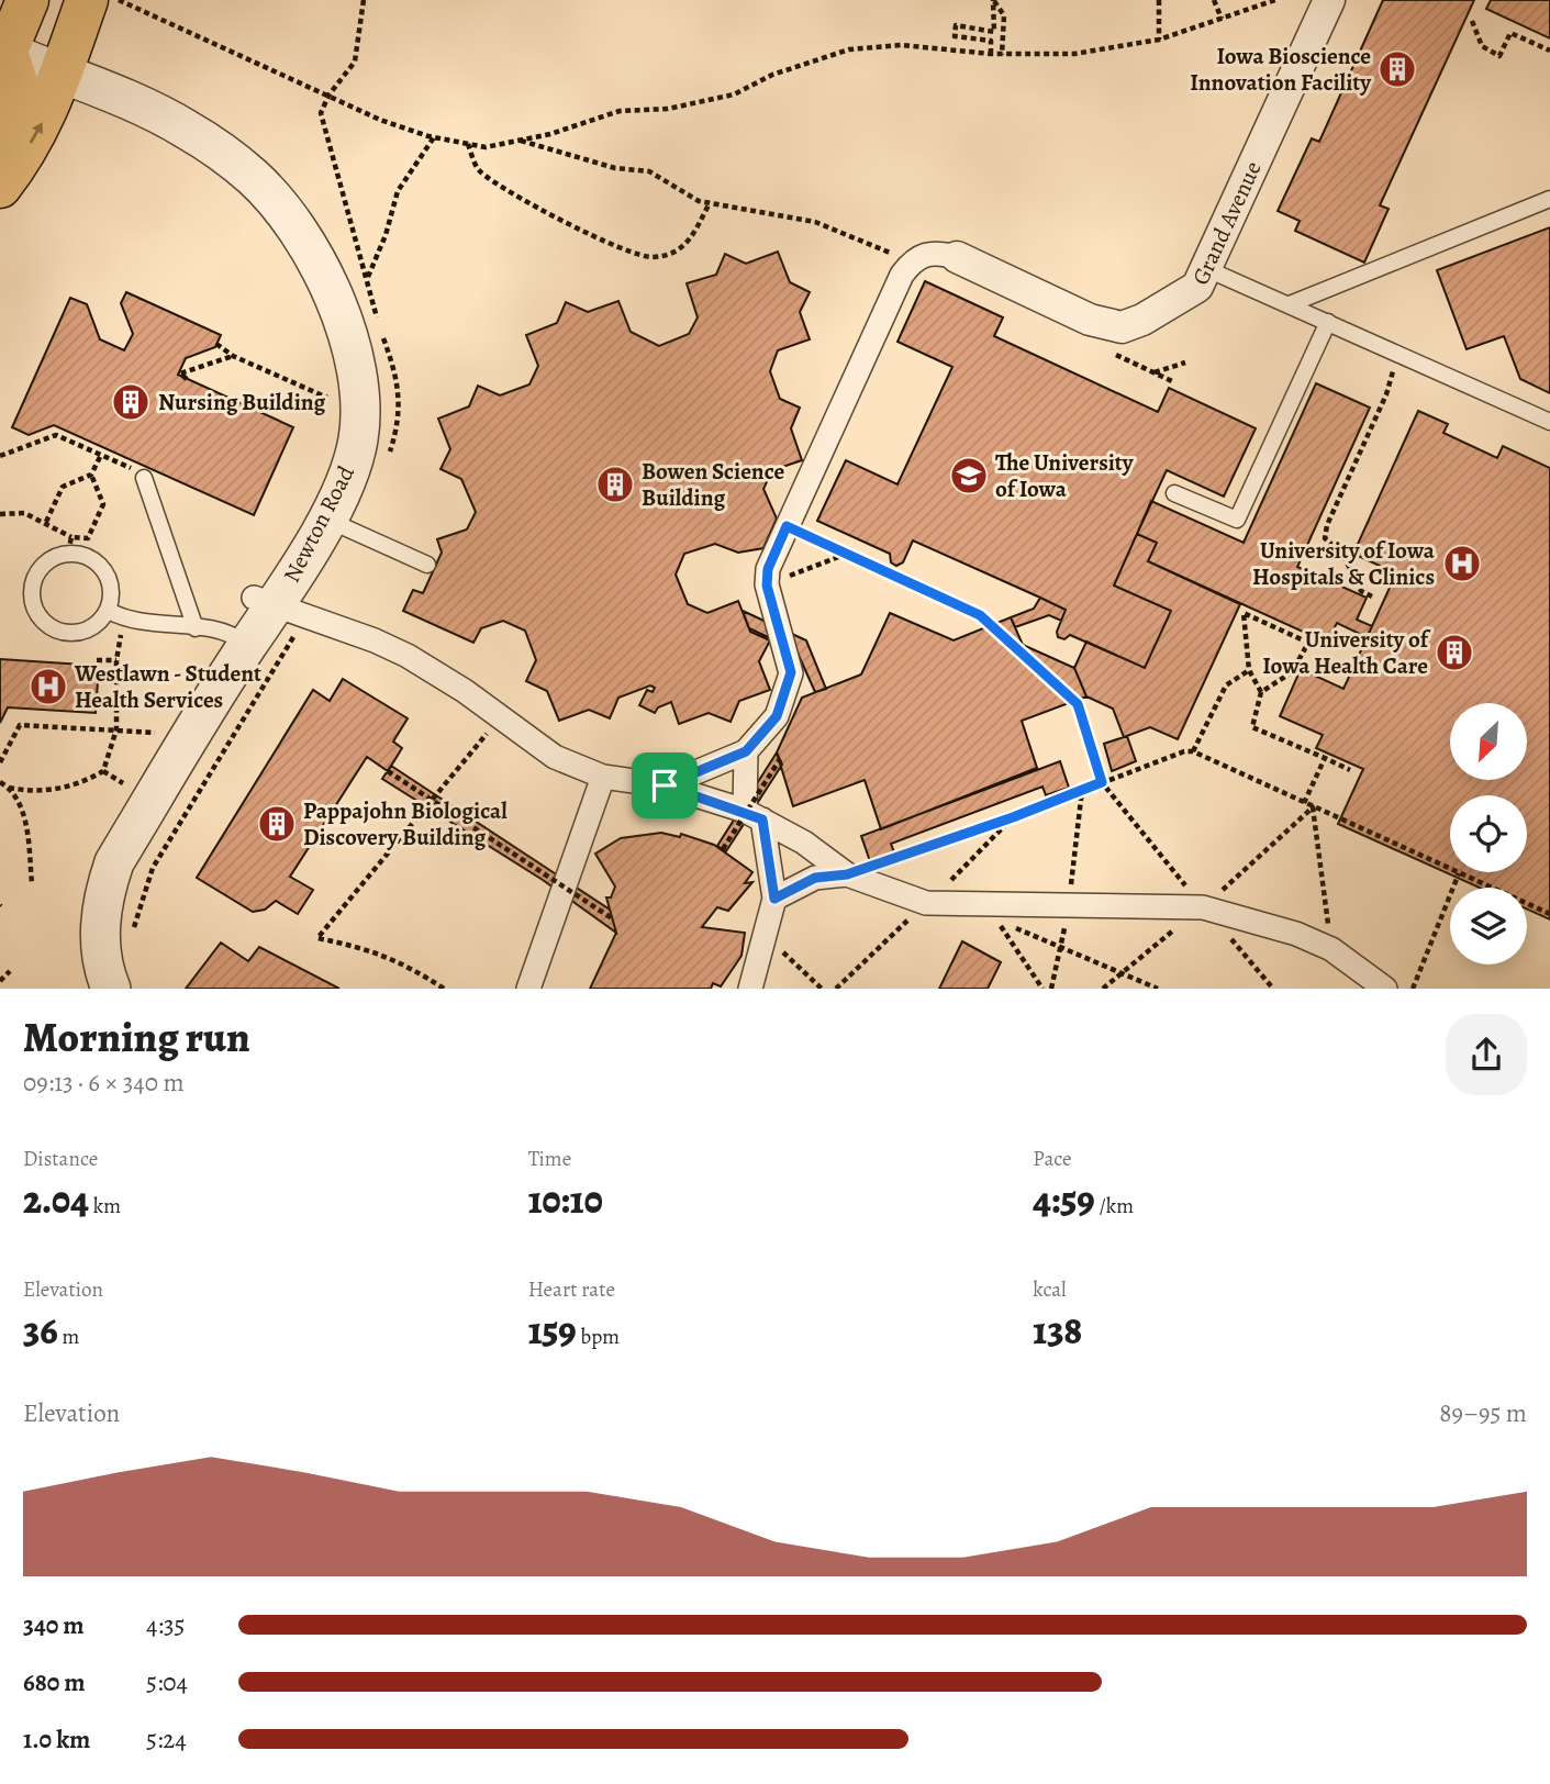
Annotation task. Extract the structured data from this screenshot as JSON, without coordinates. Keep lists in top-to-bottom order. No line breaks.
{"streets":{"street":["Grand Avenue","Newton Road"]},"places":{"building":["Iowa Bioscience Innovation Facility","Nursing Building","Bowen Science Building","University of Iowa Health Care","Pappajohn Biological Discovery Building"],"school or university":["The University of Iowa"],"hospital":["University of Iowa Hospitals & Clinics","Westlawn - Student Health Services"]},"north":"bottom left","page":{"heading":["Morning run","09:13 · 6 × 340 m"],"stats":[["Distance","2.04 km"],["Time","10:10"],["Pace","4:59 /km"],["Elevation","36 m"],["Heart rate","159 bpm"],["kcal","138"]],"chart":["Elevation","89–95 m"],"list":[{"name":"340 m","note":"4:35"},{"name":"680 m","note":"5:04"},{"name":"1.0 km","note":"5:24"}]}}
